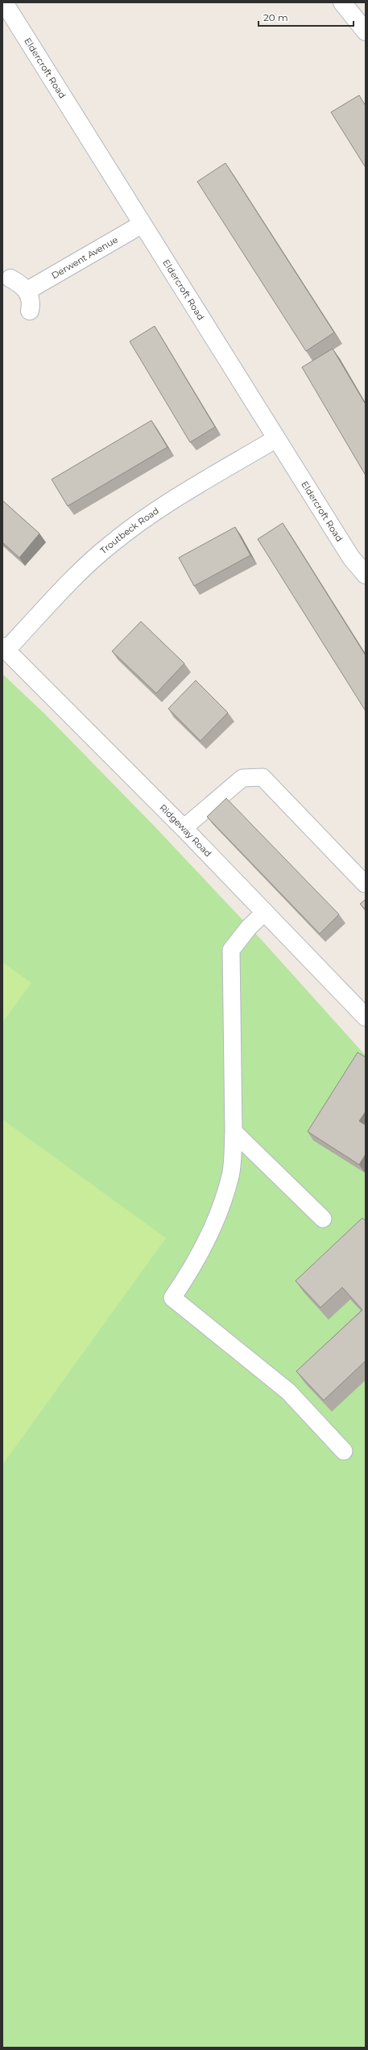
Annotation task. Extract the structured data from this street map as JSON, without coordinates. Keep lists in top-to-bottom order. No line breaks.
{"streets":{"street":["Eldercroft Road","Derwent Avenue","Troutbeck Road","Ridgeway Road"]},"crossings":[["Eldercroft Road","Derwent Avenue"],["Eldercroft Road","Troutbeck Road"],["Troutbeck Road","Ridgeway Road"]],"scale_bar":"20 m"}
